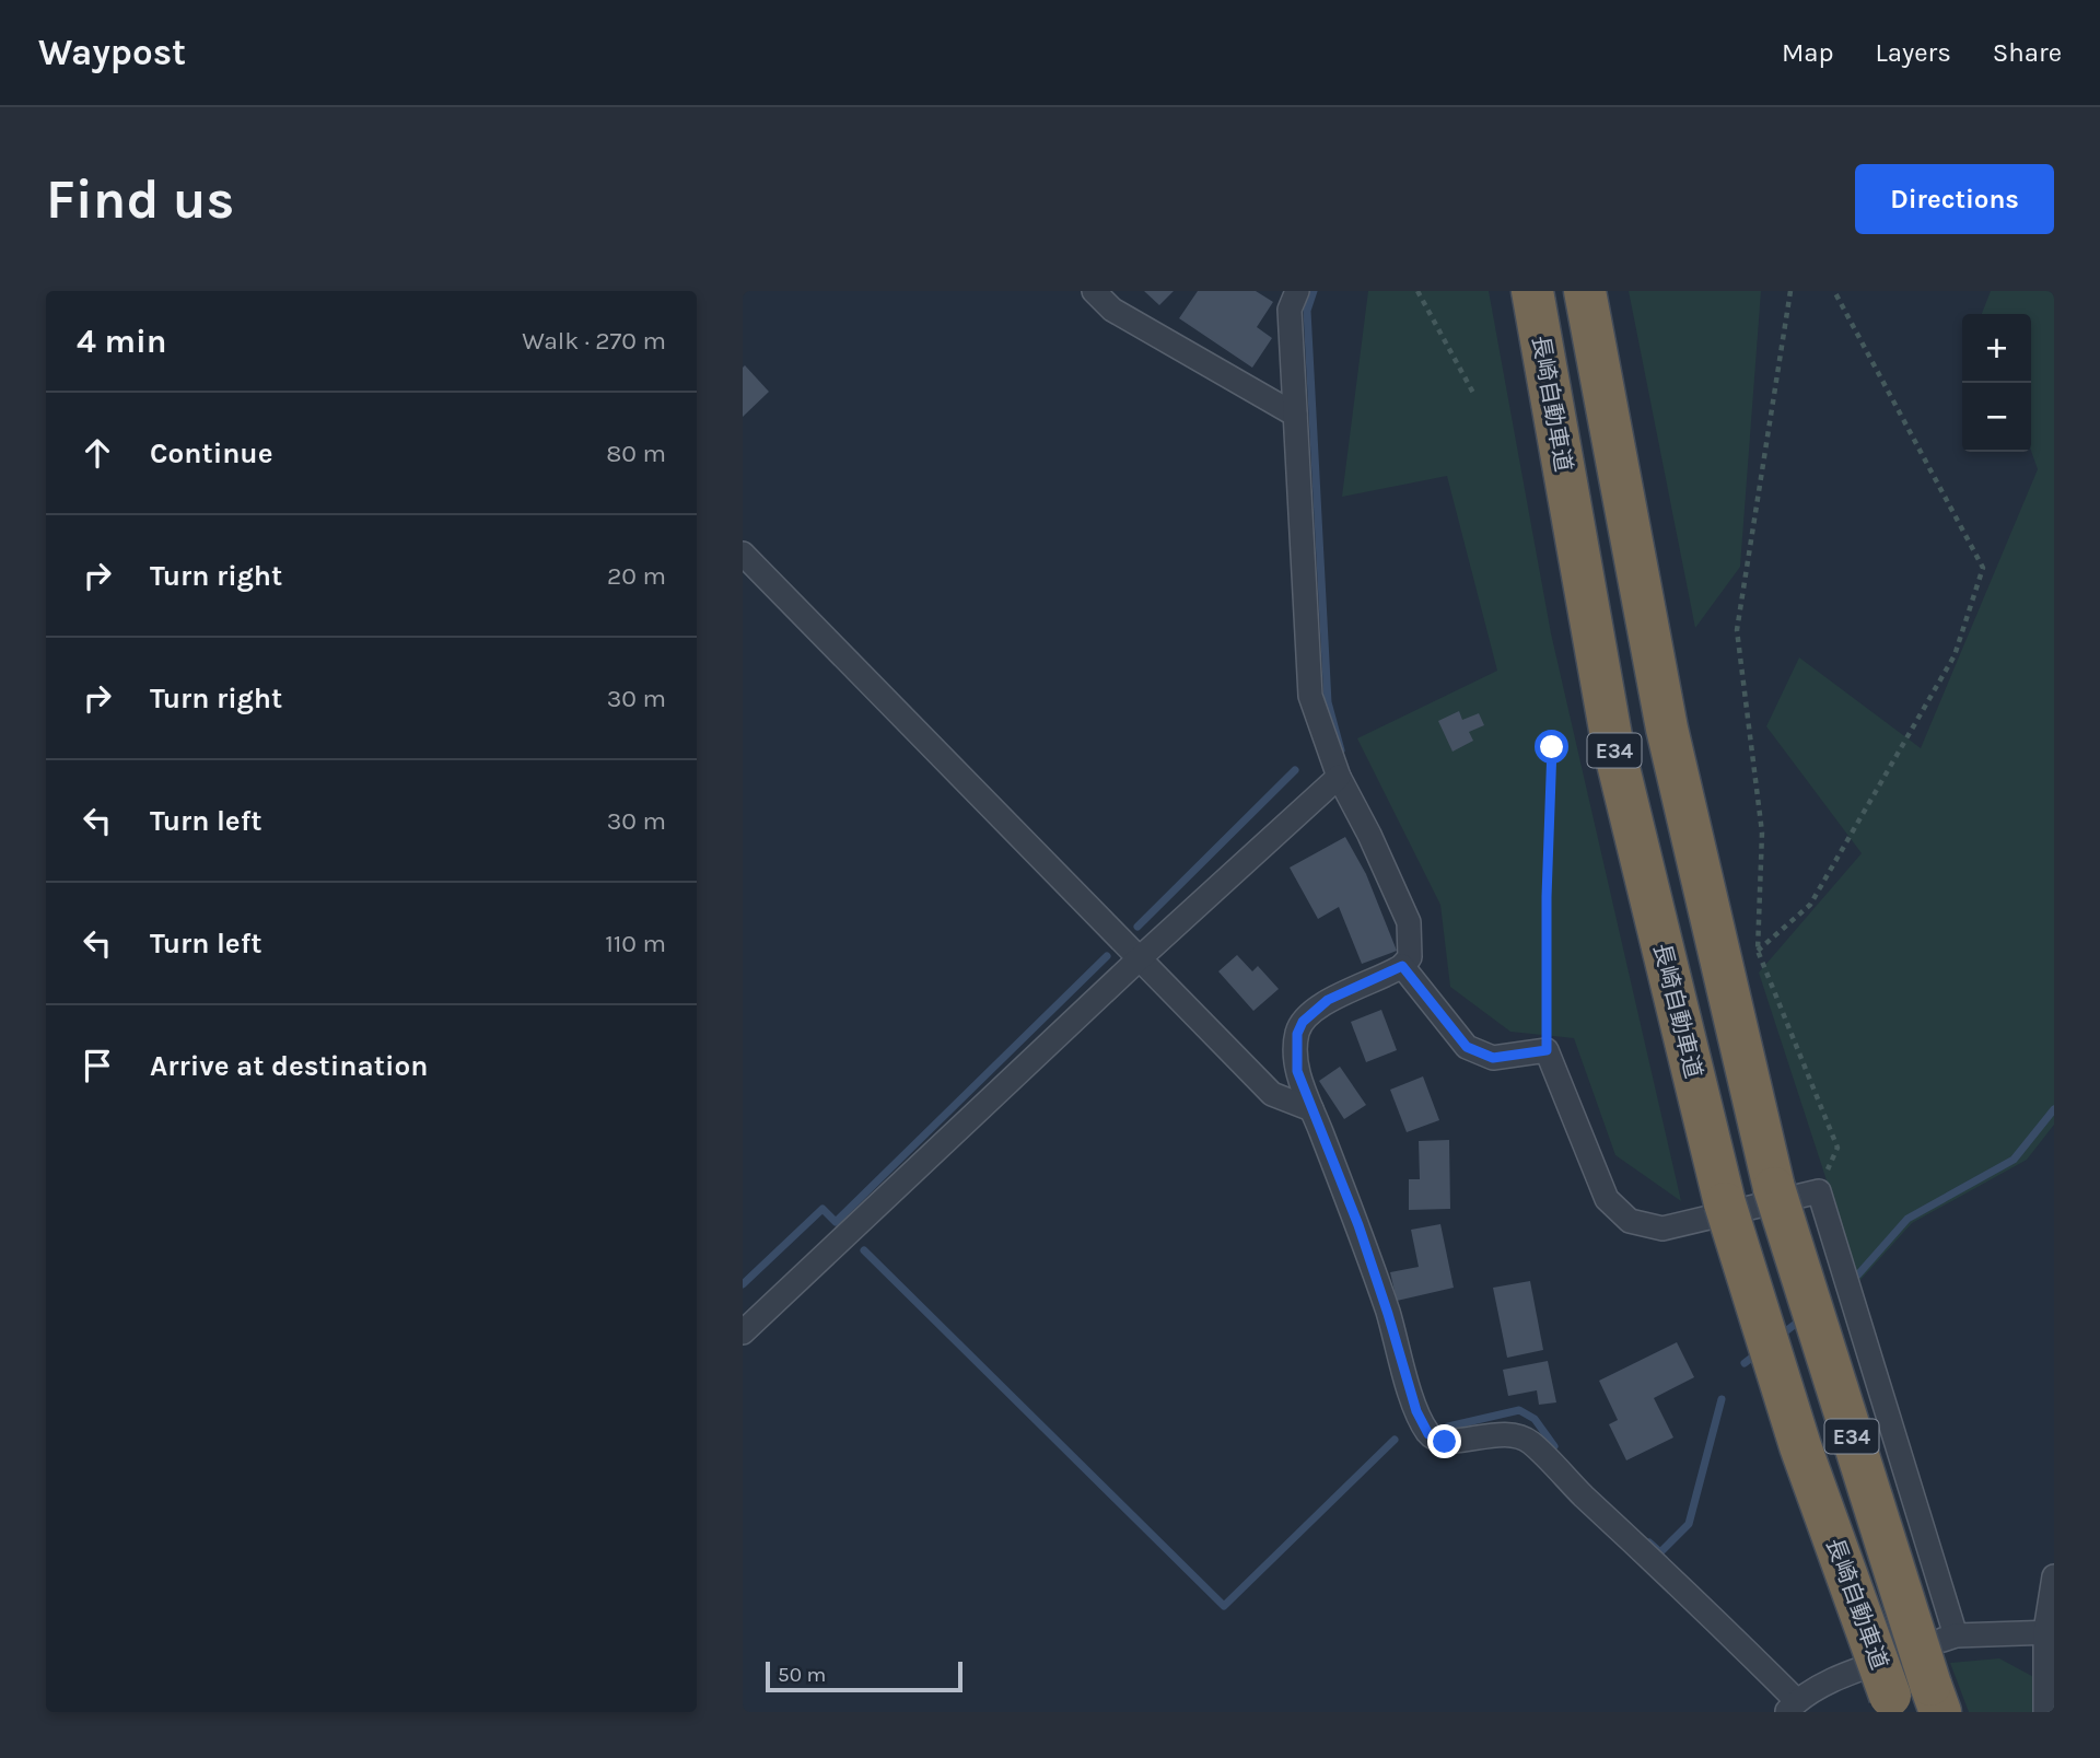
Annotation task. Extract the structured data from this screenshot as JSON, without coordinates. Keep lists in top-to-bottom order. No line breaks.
{"streets":{"highway":["長崎自動車道","E34"]},"scale_bar":"50 m","page":{"header":"Waypost","nav":["Map","Layers","Share"],"buttons":"Directions","title":"Find us","heading":["4 min","Walk · 270 m"],"map_buttons":["+","−"],"list":[["Continue","80 m"],["Turn right","20 m"],["Turn right","30 m"],["Turn left","30 m"],["Turn left","110 m"],"Arrive at destination"],"scale":"50 m"}}
